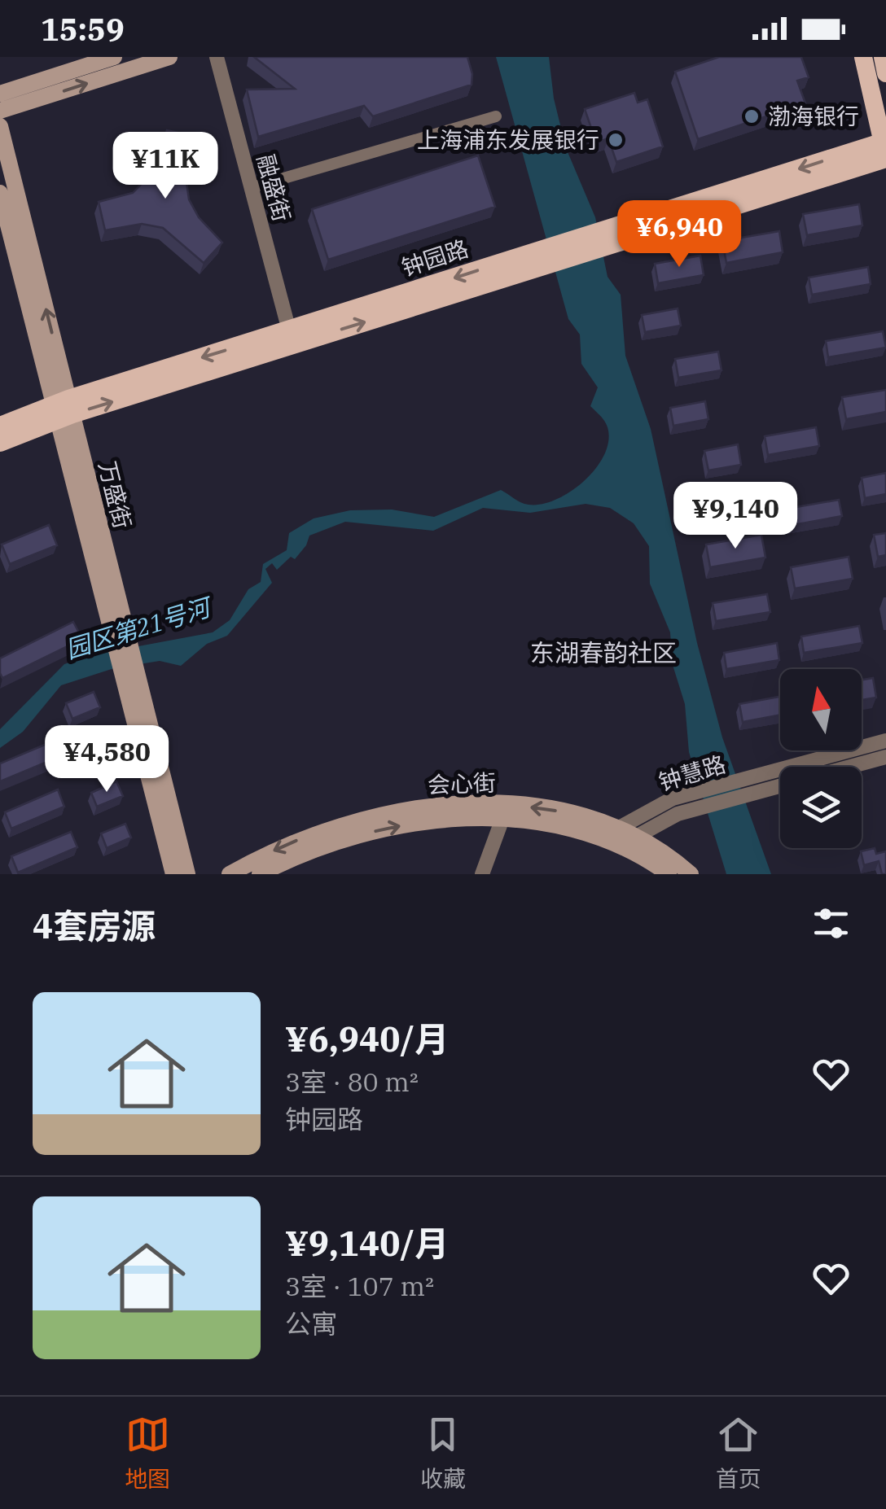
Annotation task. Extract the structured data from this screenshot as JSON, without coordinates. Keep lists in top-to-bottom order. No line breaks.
{"streets":{"main road":["钟园路","万盛街","会心街"],"street":["融盛街","钟慧路"]},"crossings":[["融盛街","钟园路"],["钟园路","万盛街"],["钟慧路","会心街"]],"districts":["东湖春韵社区"],"water":["园区第21号河"],"places":["渤海银行","上海浦东发展银行"],"north":"top","page":{"status":"15:59","price":["¥11K","¥6,940","¥9,140","¥4,580"],"heading":"4套房源","list":[{"name":"¥6,940/月","note":"3室 · 80 m² · 钟园路"},{"name":"¥9,140/月","note":"3室 · 107 m² · 公寓"}],"tabs":["地图","收藏","首页"]}}
